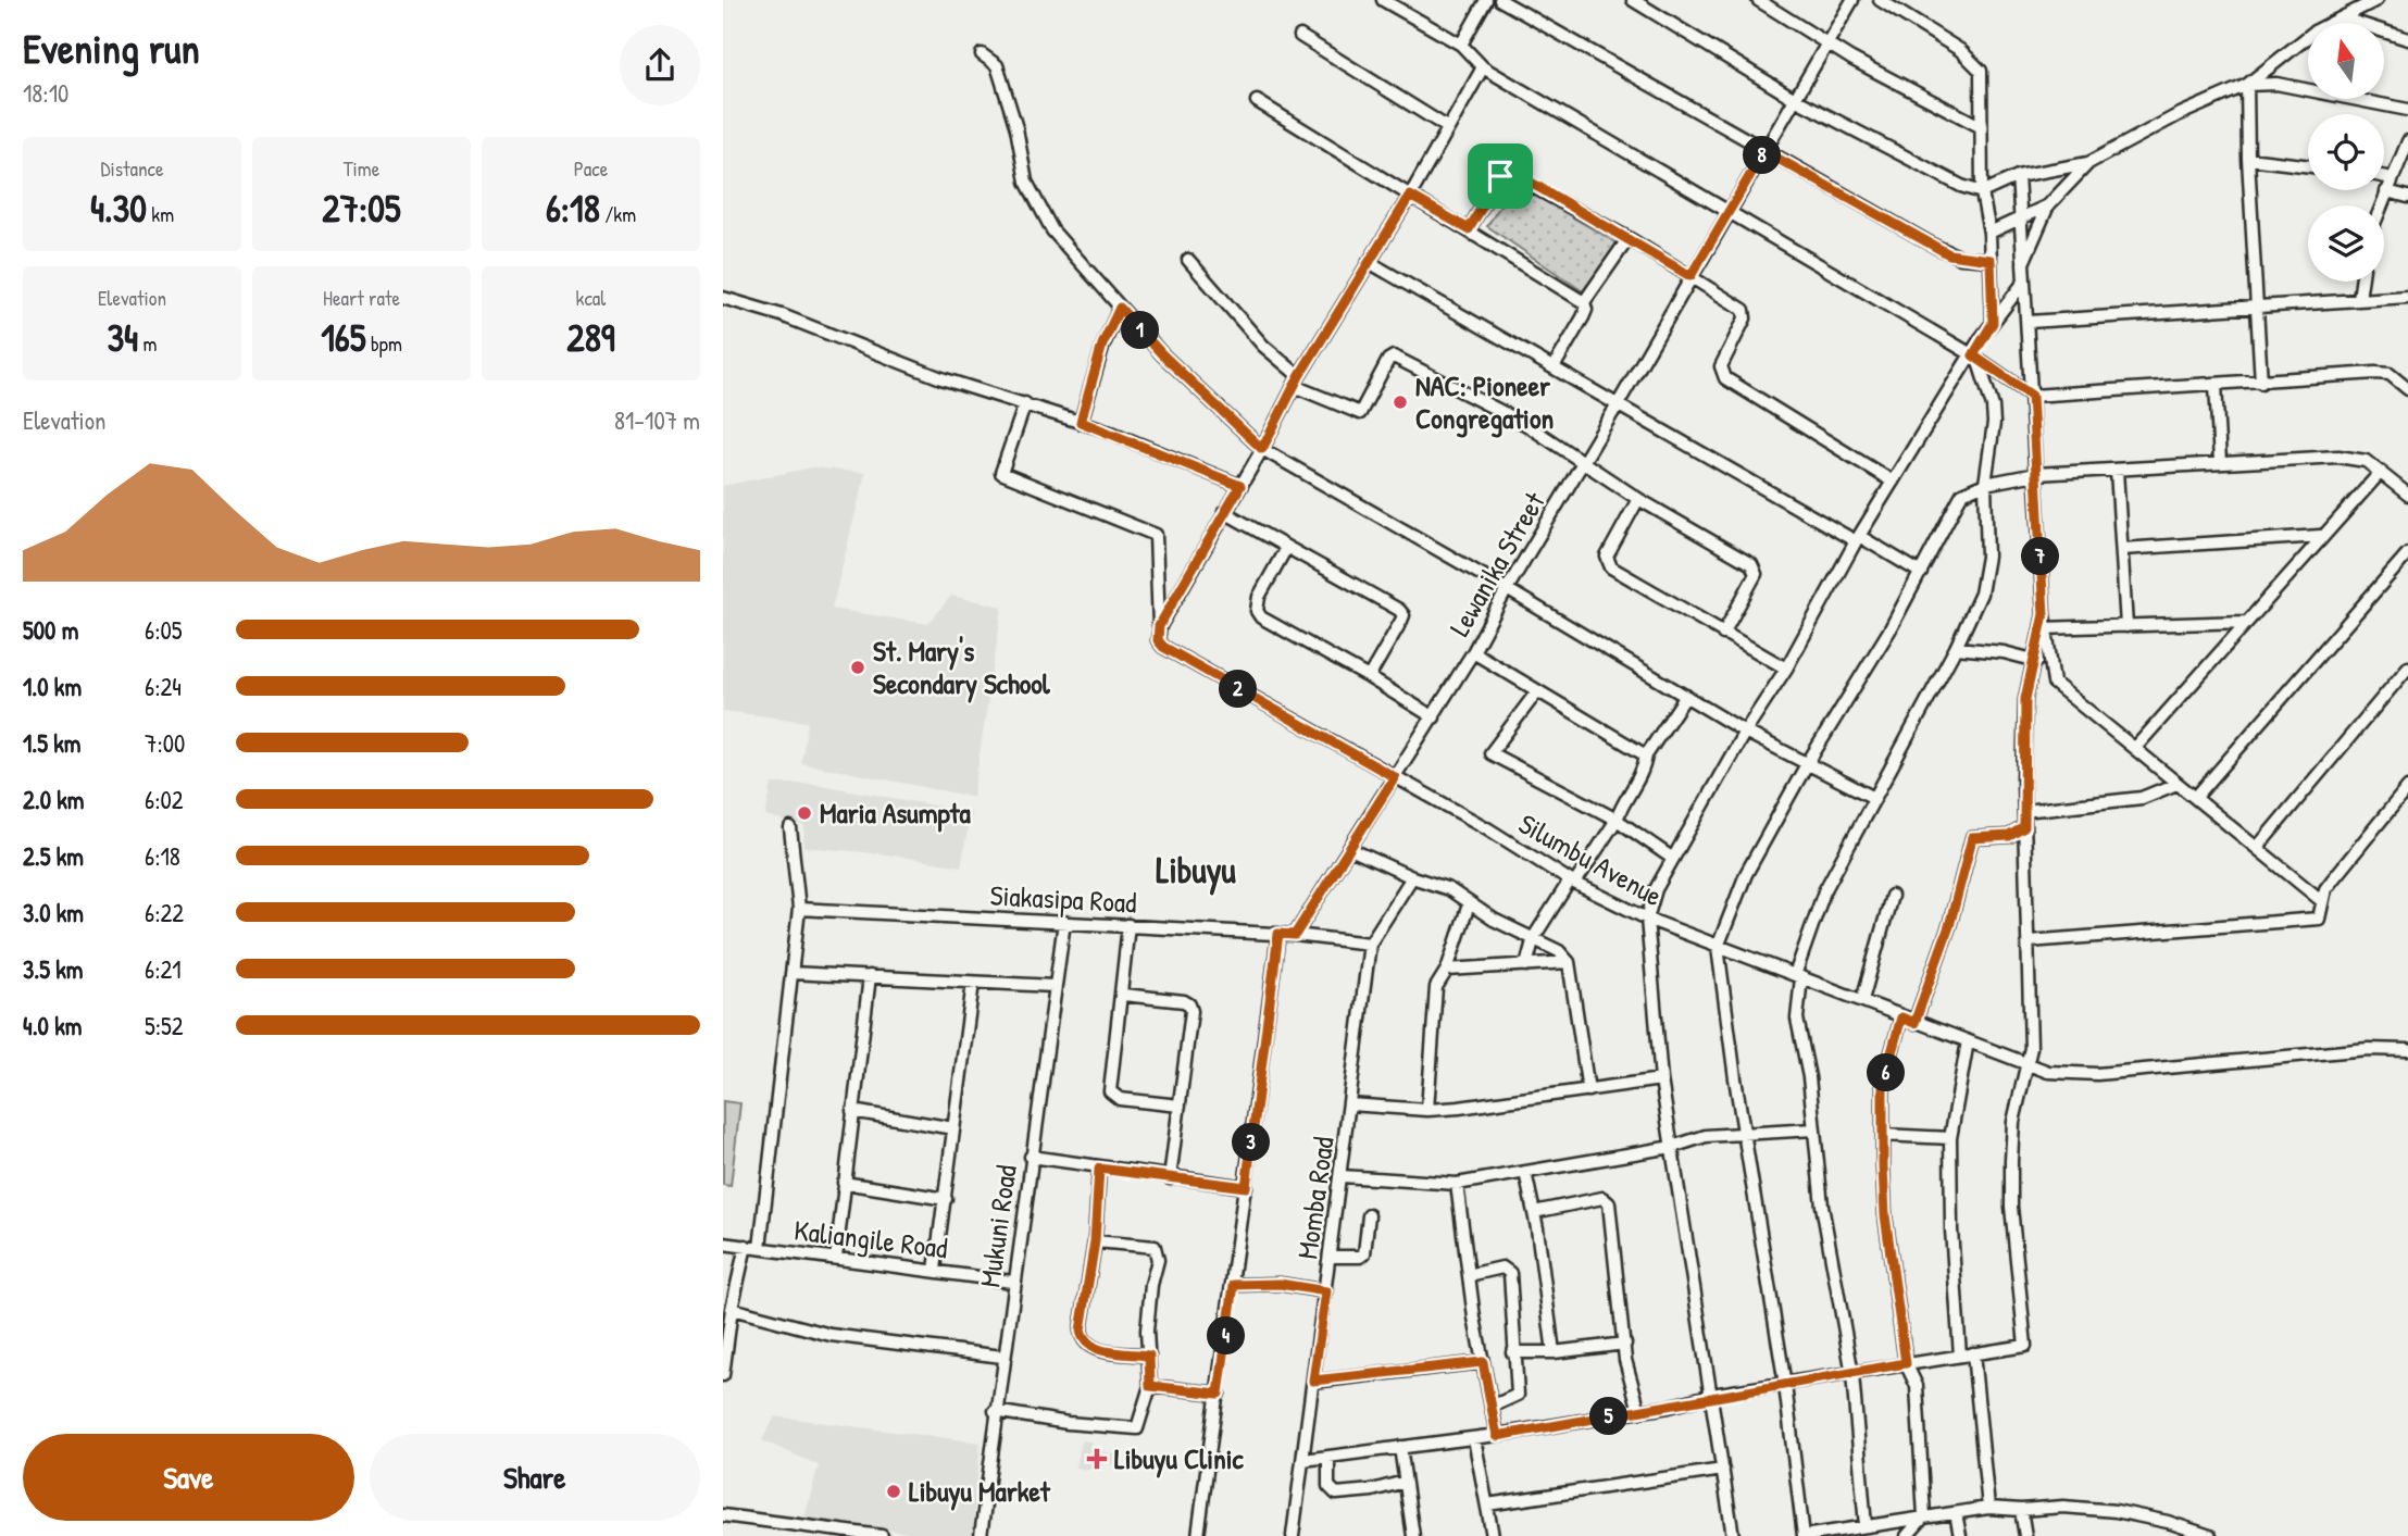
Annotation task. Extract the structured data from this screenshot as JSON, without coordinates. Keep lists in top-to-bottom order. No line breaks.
{"streets":{"street":["Lewanika Street","Silumbu Avenue","Siakasipa Road","Momba Road","Mukuni Road","Kaliangile Road"]},"crossings":[["Lewanika Street","Silumbu Avenue"],["Lewanika Street","Siakasipa Road"],["Siakasipa Road","Momba Road"],["Siakasipa Road","Mukuni Road"],["Mukuni Road","Kaliangile Road"]],"districts":["Libuyu"],"places":{"other":["NAC: Pioneer Congregation","St. Mary's Secondary School","Maria Asumpta","Libuyu Market"],"health":["Libuyu Clinic"]},"north":"top","page":{"heading":["Evening run","18:10"],"stats":[["Distance","4.30 km"],["Time","27:05"],["Pace","6:18 /km"],["Elevation","34 m"],["Heart rate","165 bpm"],["kcal","289"]],"pins":["8","1","7","2","6","3","4","5"],"chart":["Elevation","81–107 m"],"list":[{"name":"500 m","note":"6:05"},{"name":"1.0 km","note":"6:24"},{"name":"1.5 km","note":"7:00"},{"name":"2.0 km","note":"6:02"},{"name":"2.5 km","note":"6:18"},{"name":"3.0 km","note":"6:22"},{"name":"3.5 km","note":"6:21"},{"name":"4.0 km","note":"5:52"}],"buttons":["Save","Share"]}}
